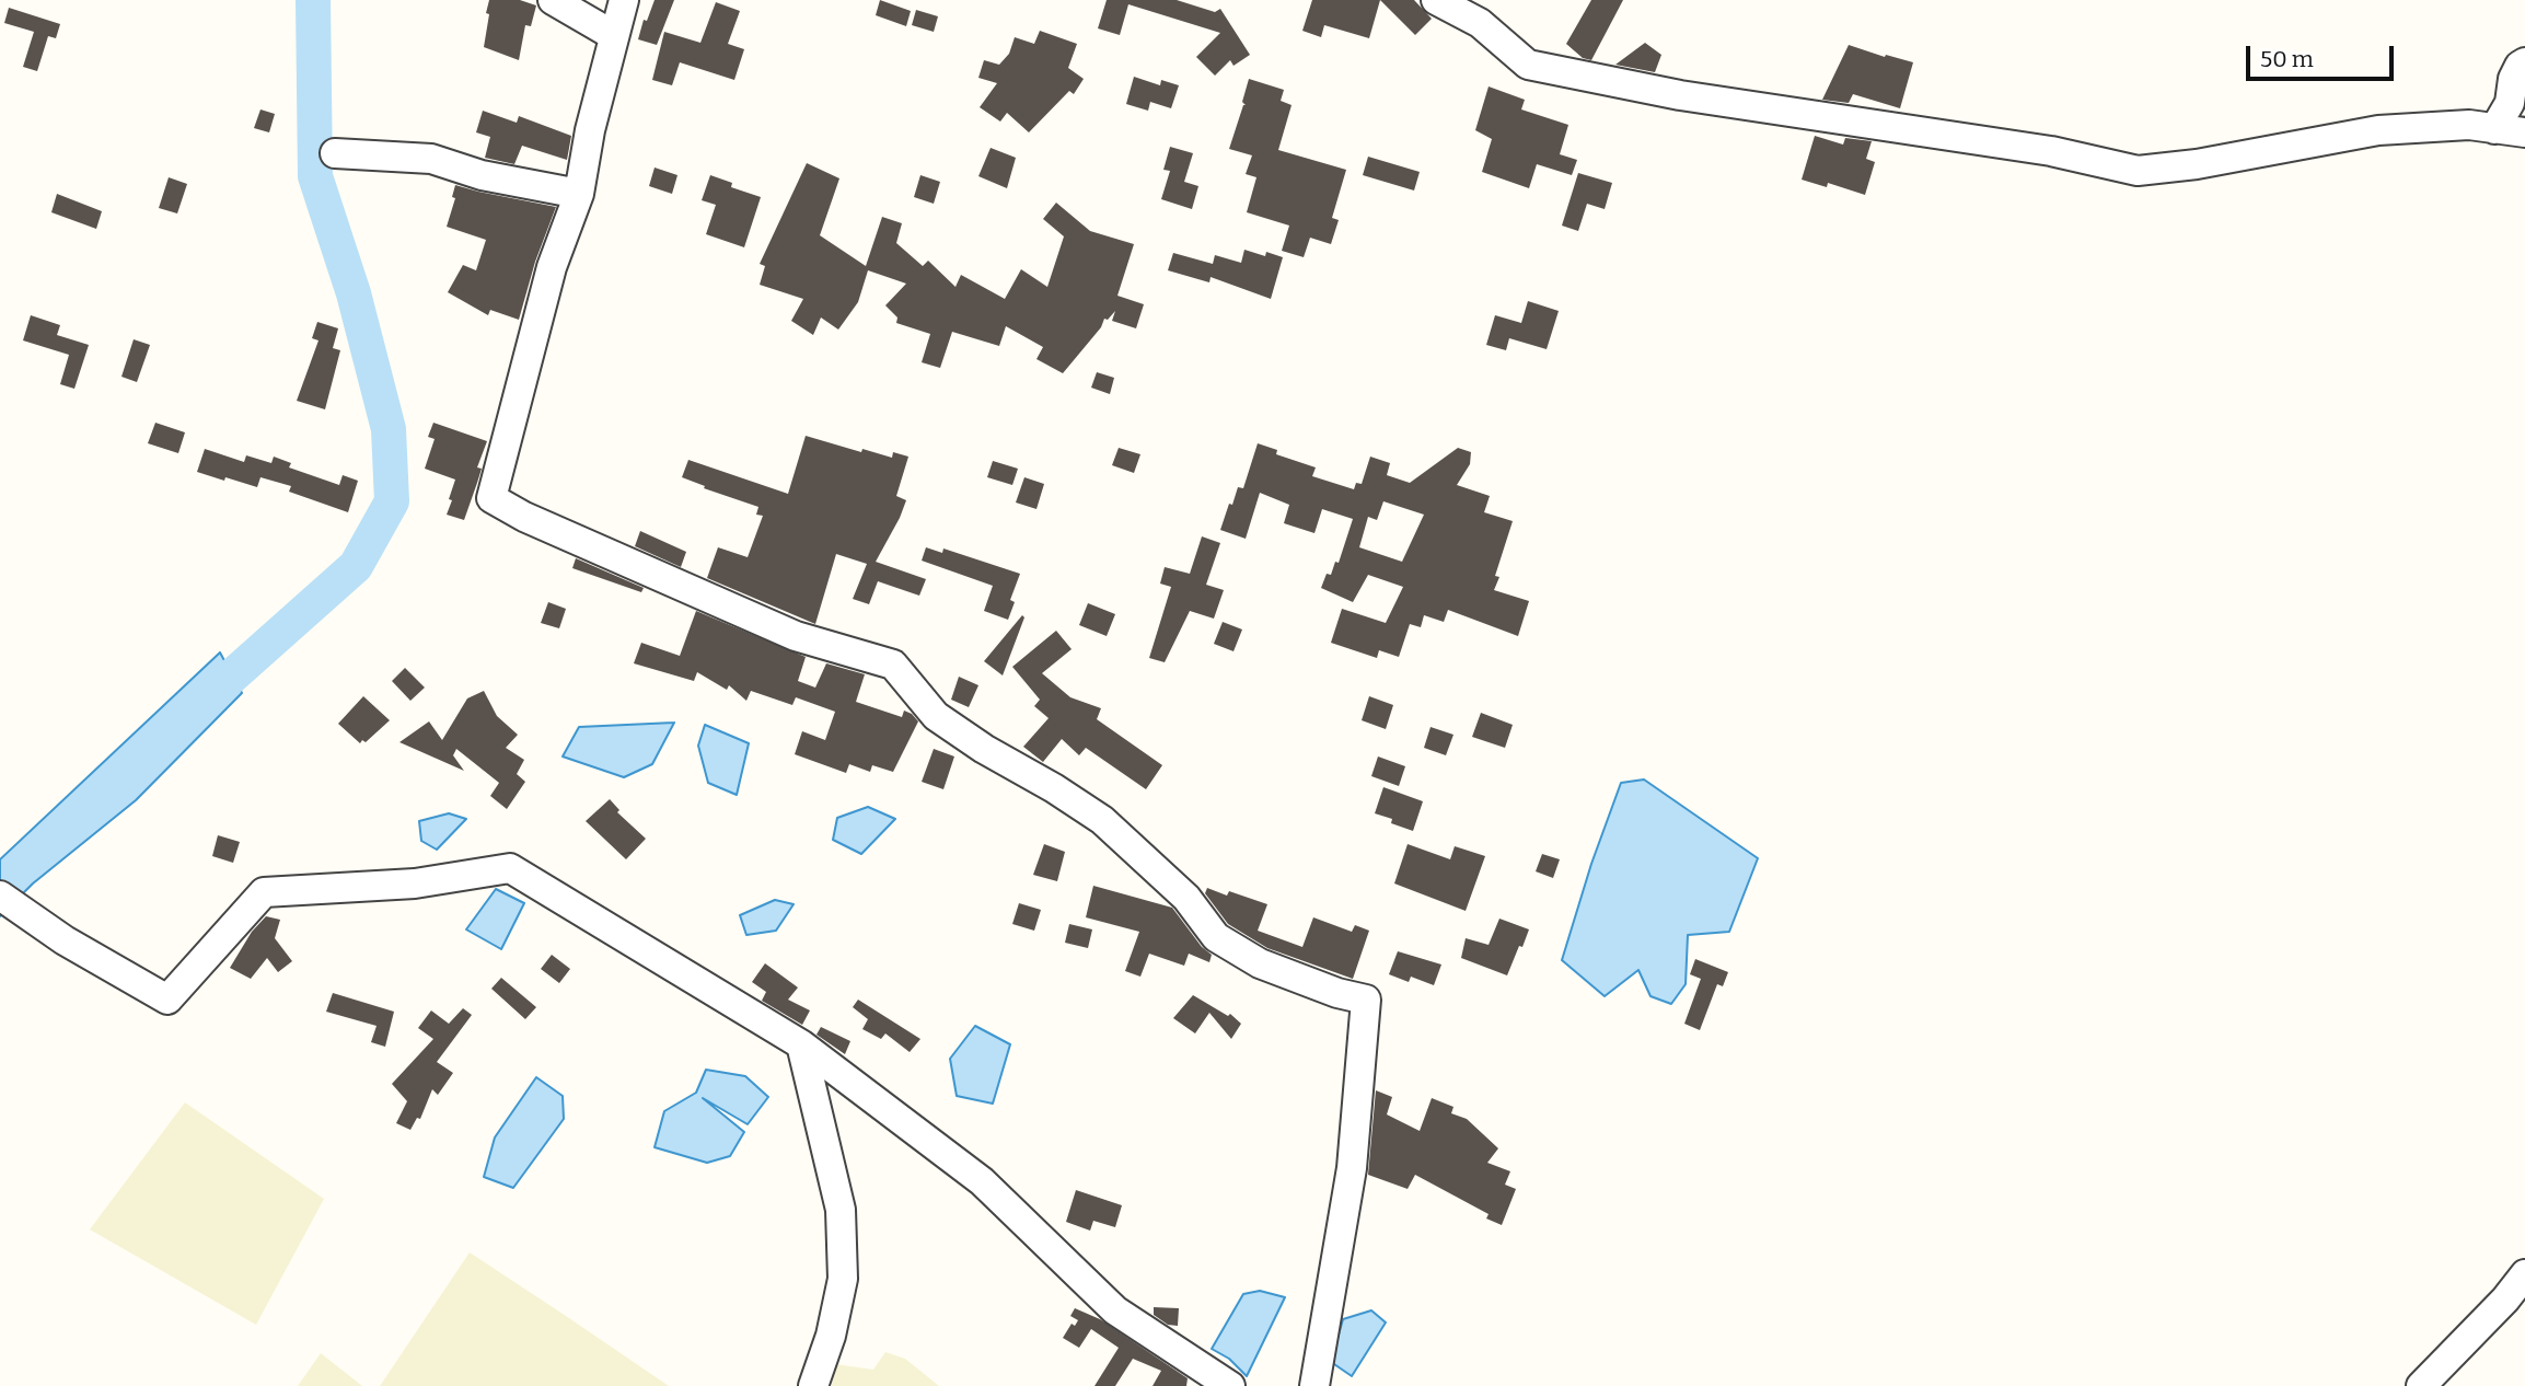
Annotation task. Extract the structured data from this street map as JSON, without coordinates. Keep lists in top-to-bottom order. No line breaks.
{"scale_bar":"50 m"}
